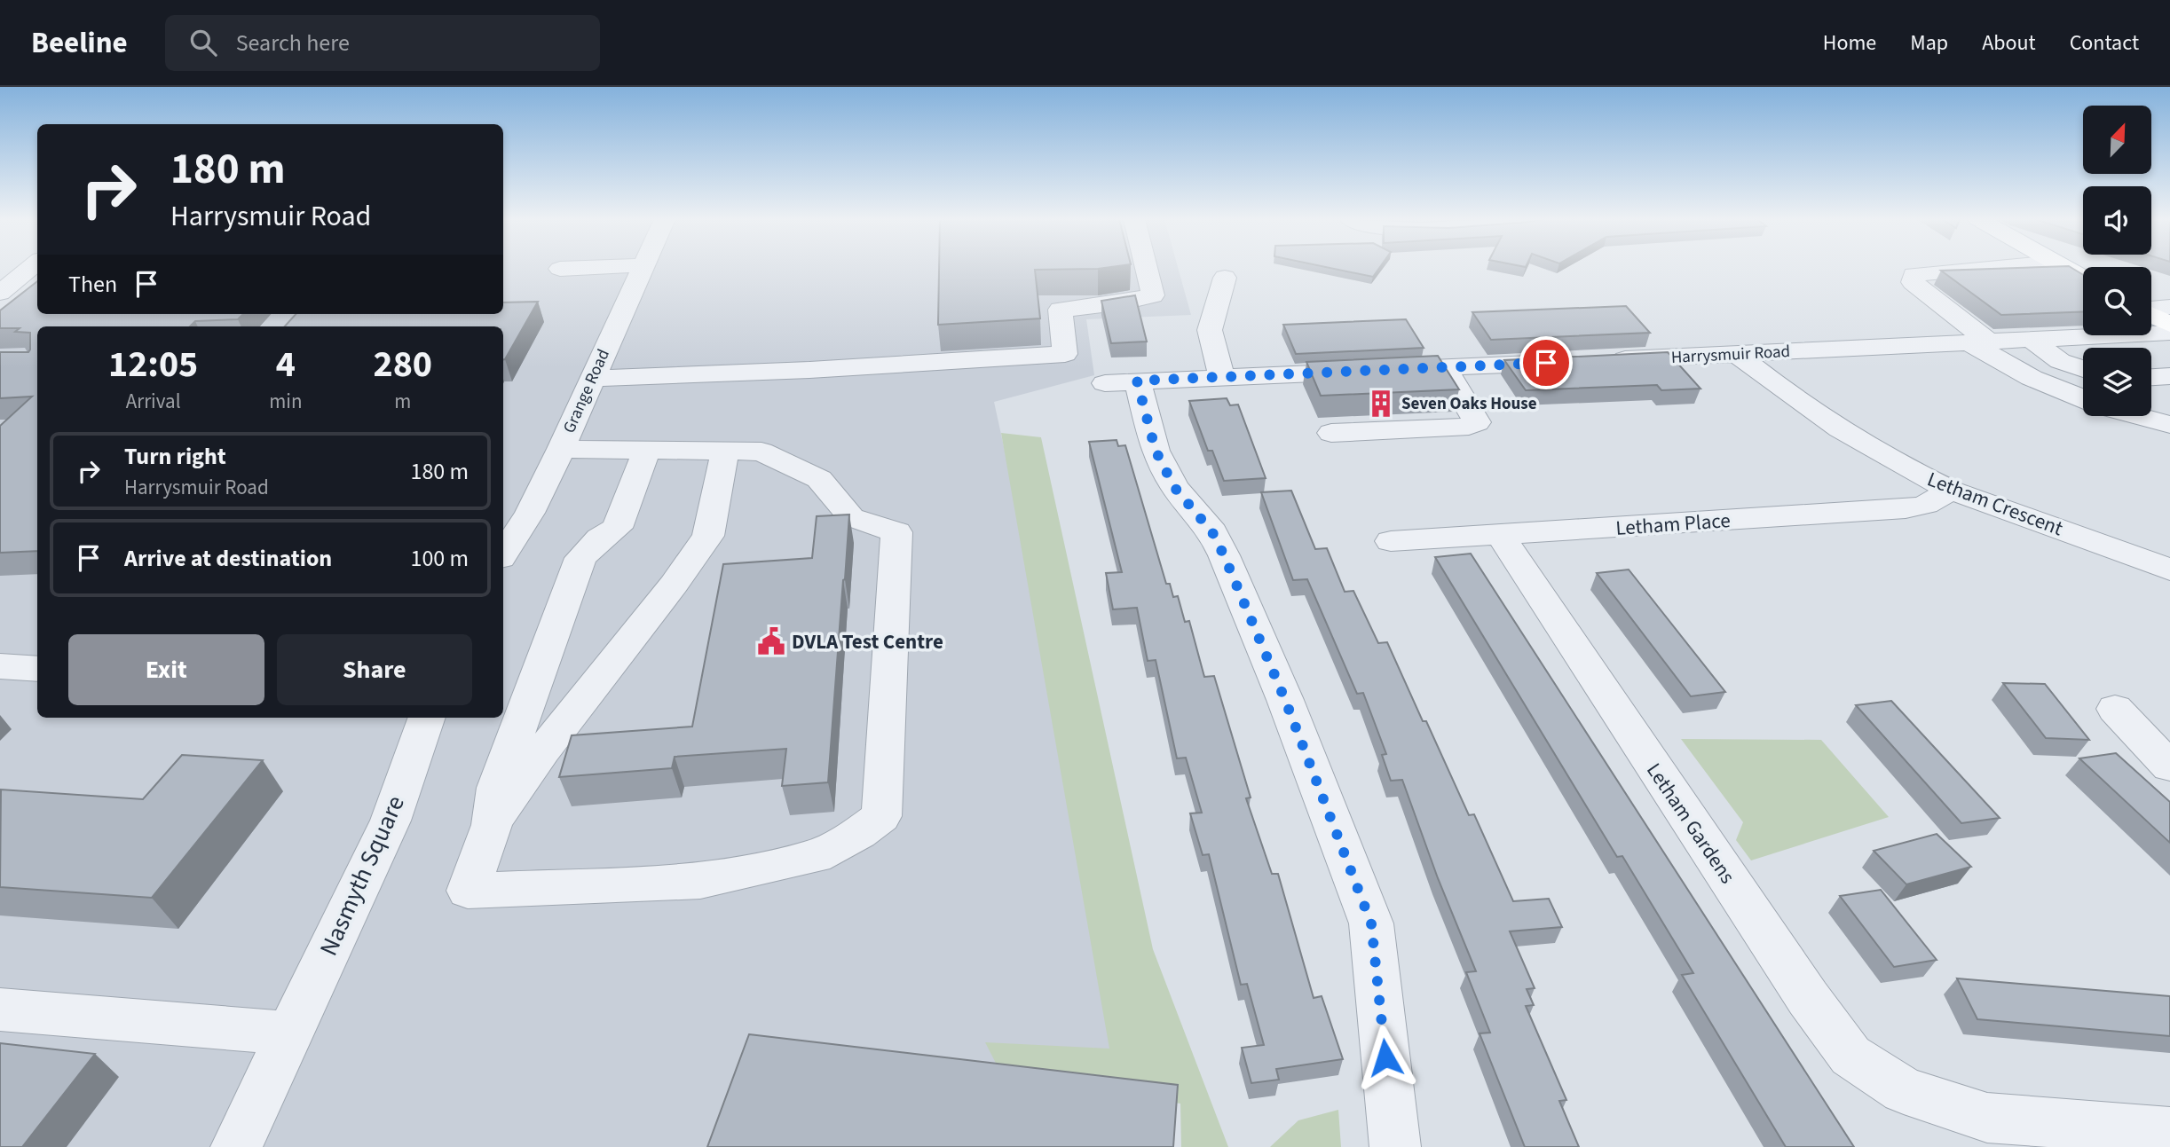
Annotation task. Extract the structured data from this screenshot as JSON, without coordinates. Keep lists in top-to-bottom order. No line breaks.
{"streets":{"street":["Harrysmuir Road","Grange Road","Letham Crescent","Letham Place","Letham Gardens","Nasmyth Square"]},"crossings":[["Harrysmuir Road","Letham Crescent"],["Letham Crescent","Letham Place"],["Letham Place","Letham Gardens"]],"places":{"building":["Seven Oaks House"],"public building":["DVLA Test Centre"]},"north":"top right","page":{"header":"Beeline","search":"Search here","nav":["Home","Map","About","Contact"],"turn":["180 m","Harrysmuir Road"],"then":"Then","eta":["12:05","Arrival","4","min","280","m"],"list":[{"name":"Turn right","note":"Harrysmuir Road","value":"180 m"},{"name":"Arrive at destination","value":"100 m"}],"buttons":["Exit","Share"]}}
